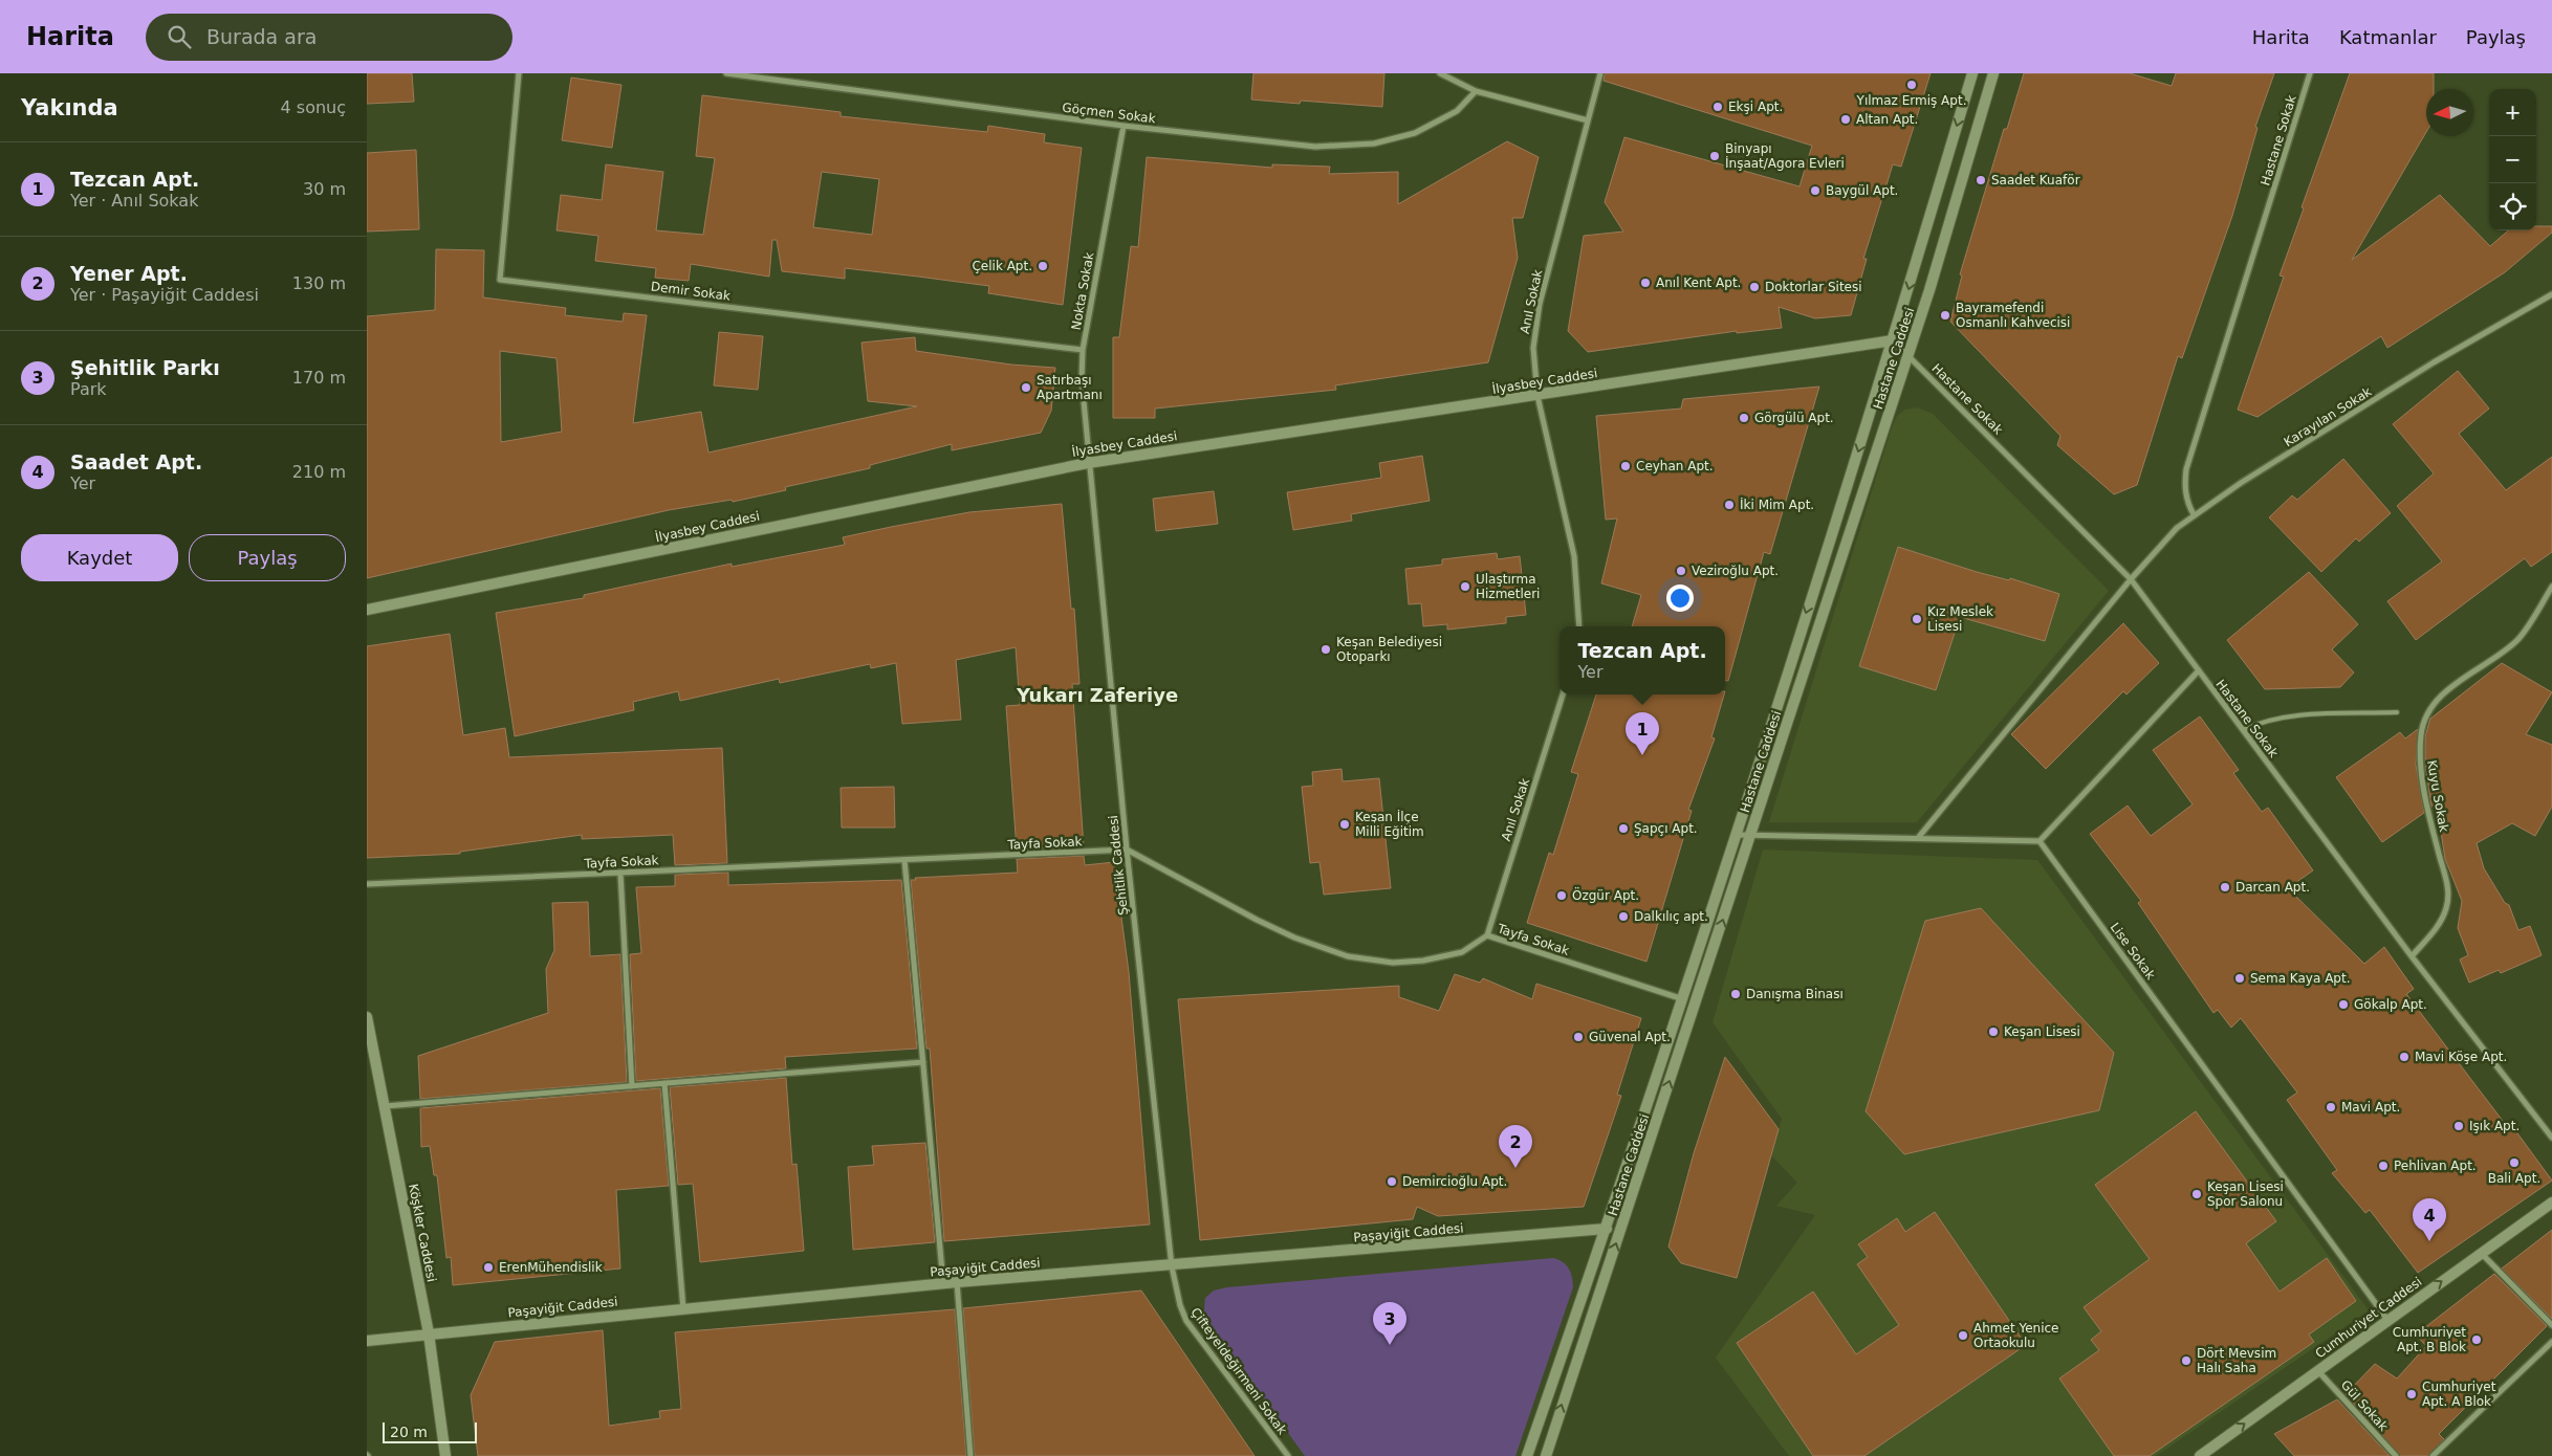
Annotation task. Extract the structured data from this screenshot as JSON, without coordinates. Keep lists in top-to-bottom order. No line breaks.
{"streets":{"main road":["Hastane Caddesi","İlyasbey Caddesi","Köşkler Caddesi","Paşayiğit Caddesi","Cumhuriyet Caddesi"],"street":["Göçmen Sokak","Hastane Sokak","Demir Sokak","Nokta Sokak","Anıl Sokak","Karayılan Sokak","Kuyu Sokak","Tayfa Sokak","Şehitlik Caddesi","Lise Sokak","Çifteyeldeğirmeni Sokak","Gül Sokak"]},"crossings":[["Göçmen Sokak","Nokta Sokak"],["Hastane Sokak","Hastane Caddesi"],["Hastane Sokak","İlyasbey Caddesi"],["Hastane Sokak","Karayılan Sokak"],["Hastane Sokak","Kuyu Sokak"],["Demir Sokak","Nokta Sokak"],["Nokta Sokak","İlyasbey Caddesi"],["Nokta Sokak","Şehitlik Caddesi"],["Anıl Sokak","İlyasbey Caddesi"],["Anıl Sokak","Tayfa Sokak"],["Hastane Caddesi","İlyasbey Caddesi"],["Hastane Caddesi","Tayfa Sokak"],["Hastane Caddesi","Paşayiğit Caddesi"],["İlyasbey Caddesi","Şehitlik Caddesi"],["Tayfa Sokak","Şehitlik Caddesi"],["Şehitlik Caddesi","Paşayiğit Caddesi"],["Şehitlik Caddesi","Çifteyeldeğirmeni Sokak"],["Lise Sokak","Cumhuriyet Caddesi"],["Köşkler Caddesi","Paşayiğit Caddesi"],["Paşayiğit Caddesi","Çifteyeldeğirmeni Sokak"],["Cumhuriyet Caddesi","Gül Sokak"]],"one_way":["Cumhuriyet Caddesi"],"districts":["Yukarı Zaferiye"],"places":["Yılmaz Ermiş Apt.","Ekşi Apt.","Altan Apt.","Binyapı İnşaat/Agora Evleri","Saadet Kuaför","Baygül Apt.","Çelik Apt.","Anıl Kent Apt.","Doktorlar Sitesi","Bayramefendi Osmanlı Kahvecisi","Satırbaşı Apartmanı","Görgülü Apt.","Ceyhan Apt.","İki Mim Apt.","Veziroğlu Apt.","Ulaştırma Hizmetleri","Kız Meslek Lisesi","Keşan Belediyesi Otoparkı","Keşan İlçe Milli Eğitim","Şapçı Apt.","Darcan Apt.","Özgür Apt.","Dalkılıç apt.","Sema Kaya Apt.","Danışma Binası","Gökalp Apt.","Keşan Lisesi","Güvenal Apt.","Mavi Köşe Apt.","Mavi Apt.","Işık Apt.","Bali Apt.","Pehlivan Apt.","Demircioğlu Apt.","Keşan Lisesi Spor Salonu","ErenMühendislik","Ahmet Yenice Ortaokulu","Cumhuriyet Apt. B Blok","Dört Mevsim Halı Saha","Cumhuriyet Apt. A Blok"],"scale_bar":"20 m","north":"left","page":{"header":"Harita","search":"Burada ara","nav":["Harita","Katmanlar","Paylaş"],"heading":["Yakında","4 sonuç"],"map_buttons":["+","−"],"list":[{"mark":"1","name":"Tezcan Apt.","note":"Yer · Anıl Sokak","value":"30 m"},{"mark":"2","name":"Yener Apt.","note":"Yer · Paşayiğit Caddesi","value":"130 m"},{"mark":"3","name":"Şehitlik Parkı","note":"Park","value":"170 m"},{"mark":"4","name":"Saadet Apt.","note":"Yer","value":"210 m"}],"buttons":["Kaydet","Paylaş"],"popup":["Tezcan Apt.","Yer"],"pins":["1","2","4","3"],"scale":"20 m"}}
